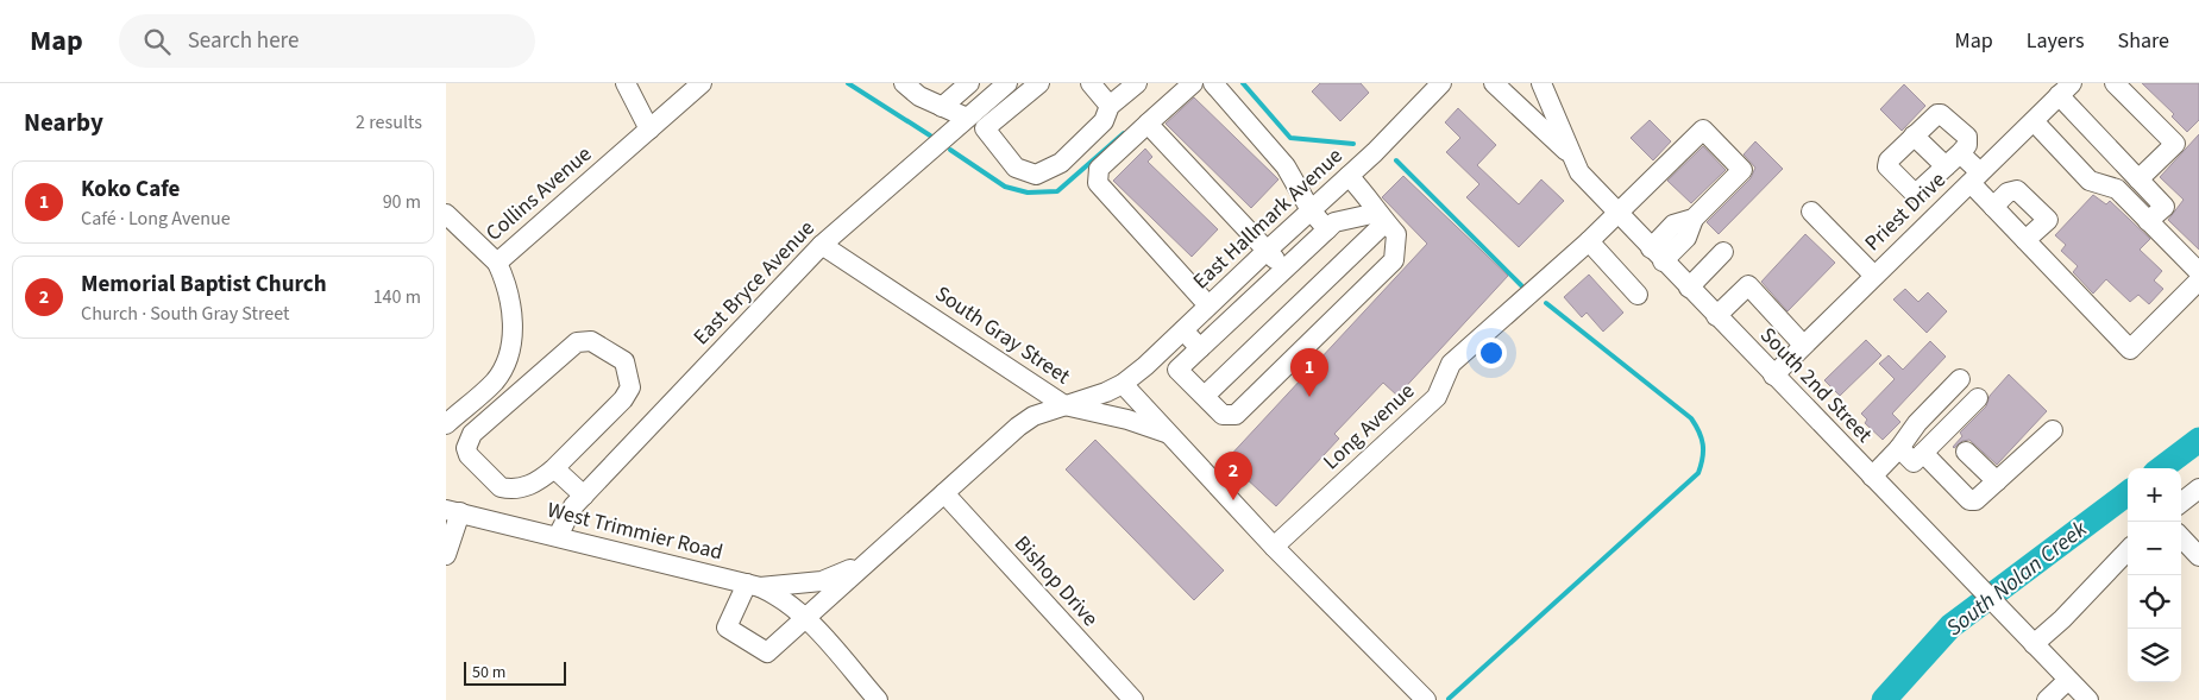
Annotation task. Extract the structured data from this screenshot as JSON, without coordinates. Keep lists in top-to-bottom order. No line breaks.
{"streets":{"street":["Collins Avenue","Priest Drive","East Hallmark Avenue","East Bryce Avenue","South Gray Street","South 2nd Street","Long Avenue","West Trimmier Road","Bishop Drive"]},"crossings":[["Priest Drive","South 2nd Street"],["East Hallmark Avenue","South Gray Street"],["East Hallmark Avenue","Bishop Drive"],["East Bryce Avenue","South Gray Street"],["East Bryce Avenue","West Trimmier Road"],["South Gray Street","Long Avenue"],["South 2nd Street","Long Avenue"]],"water":["South Nolan Creek"],"scale_bar":"50 m","page":{"header":"Map","search":"Search here","nav":["Map","Layers","Share"],"heading":["Nearby","2 results"],"list":[{"mark":"1","name":"Koko Cafe","note":"Café · Long Avenue","value":"90 m"},{"mark":"2","name":"Memorial Baptist Church","note":"Church · South Gray Street","value":"140 m"}],"pins":["1","2"],"map_buttons":["+","−"],"scale":"50 m"}}
